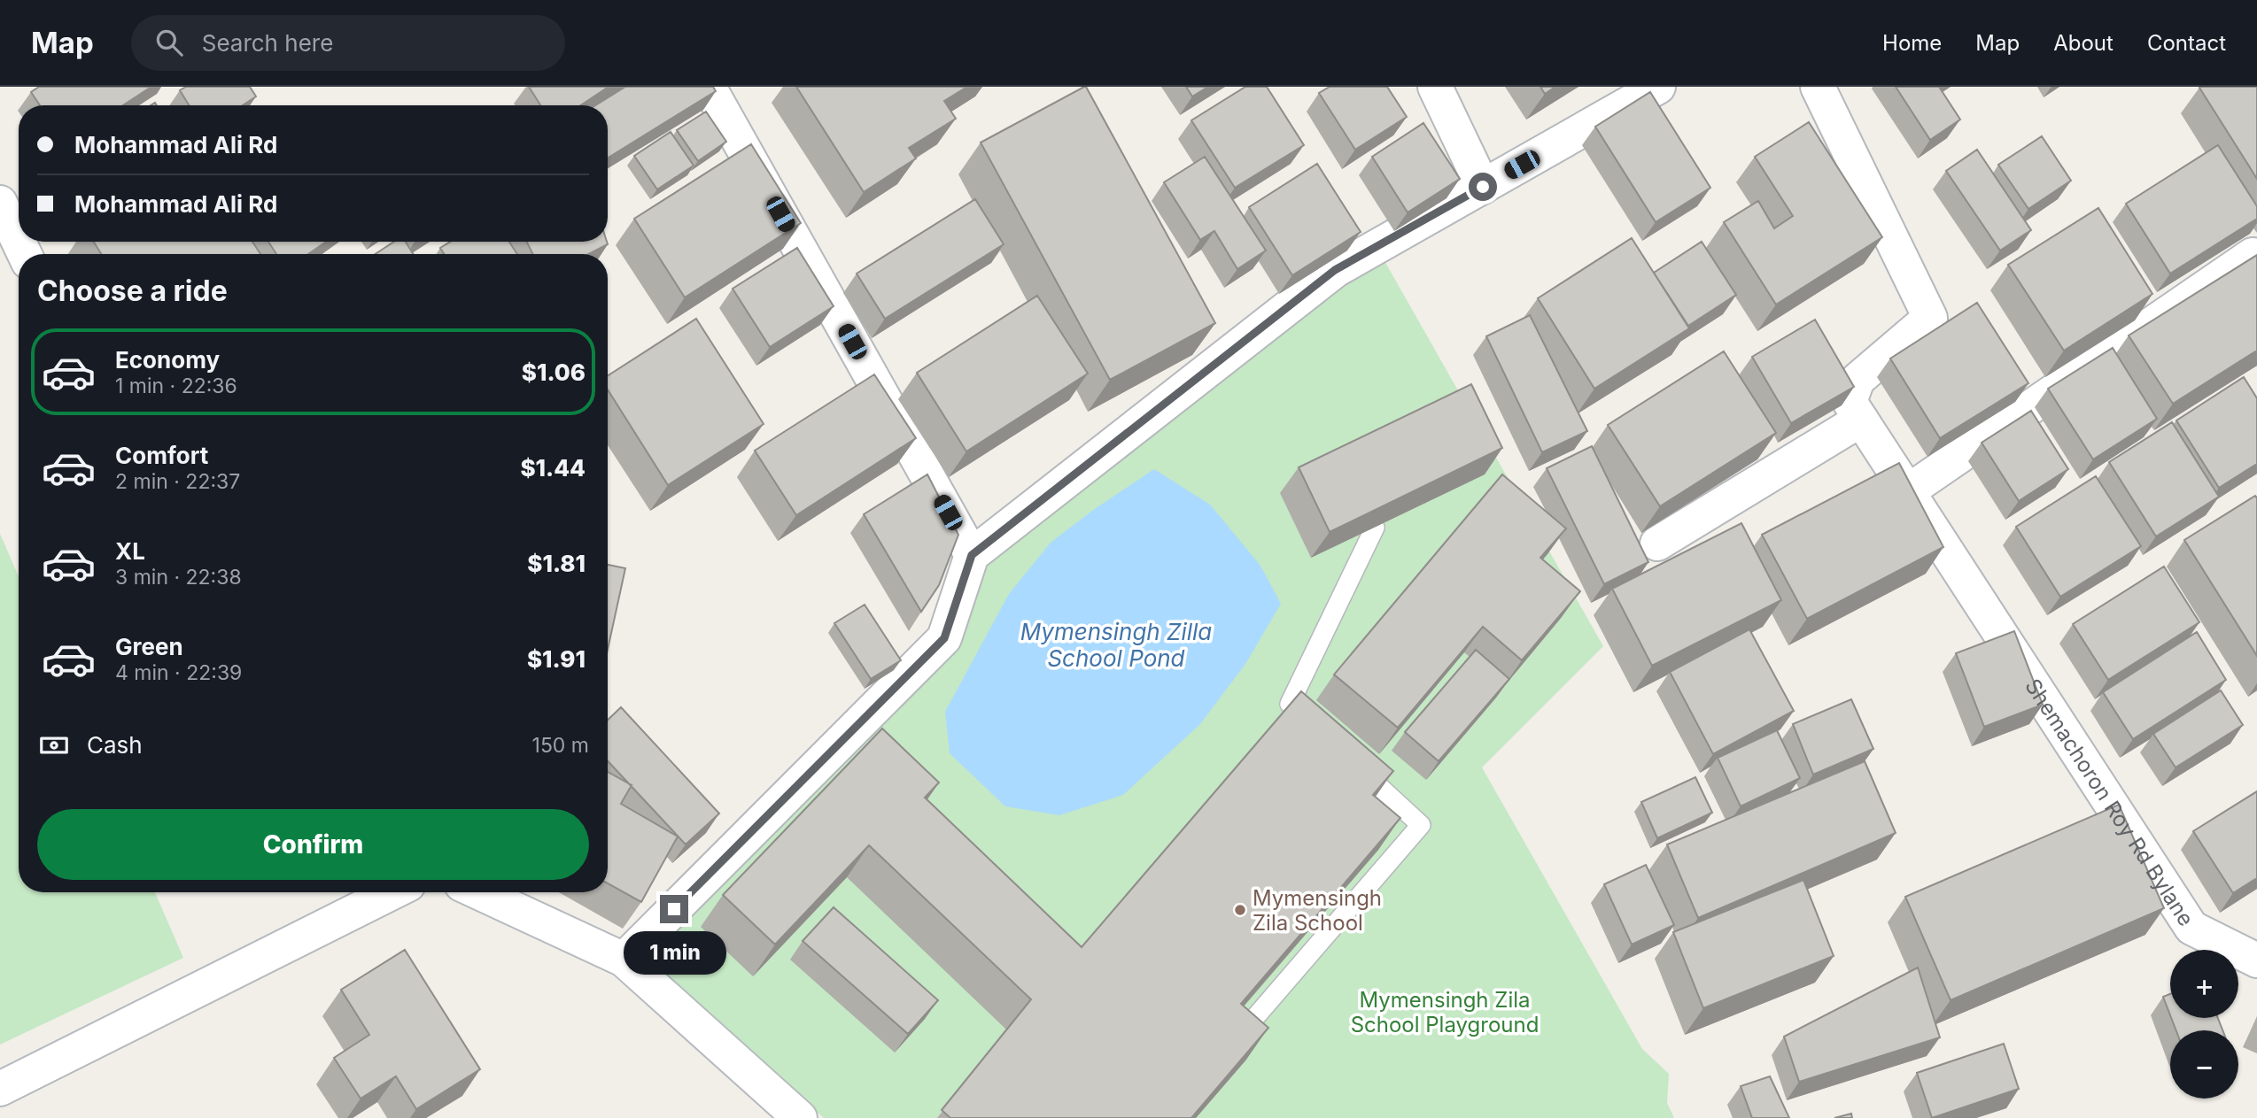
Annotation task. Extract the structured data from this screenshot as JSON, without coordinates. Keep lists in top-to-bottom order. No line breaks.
{"streets":{"street":["Shemachoron Roy Rd Bylane"]},"water":["Mymensingh Zilla School Pond"],"parks":["Mymensingh Zila School Playground"],"places":["Mymensingh Zila School"],"page":{"header":"Map","search":"Search here","nav":["Home","Map","About","Contact"],"banner":["Mohammad Ali Rd","Mohammad Ali Rd"],"heading":"Choose a ride","list":[{"name":"Economy","note":"1 min · 22:36","value":"$1.06"},{"name":"Comfort","note":"2 min · 22:37","value":"$1.44"},{"name":"XL","note":"3 min · 22:38","value":"$1.81"},{"name":"Green","note":"4 min · 22:39","value":"$1.91"}],"pay":["Cash","150 m"],"buttons":"Confirm","bubble":"1 min","map_buttons":["+","−"]}}
